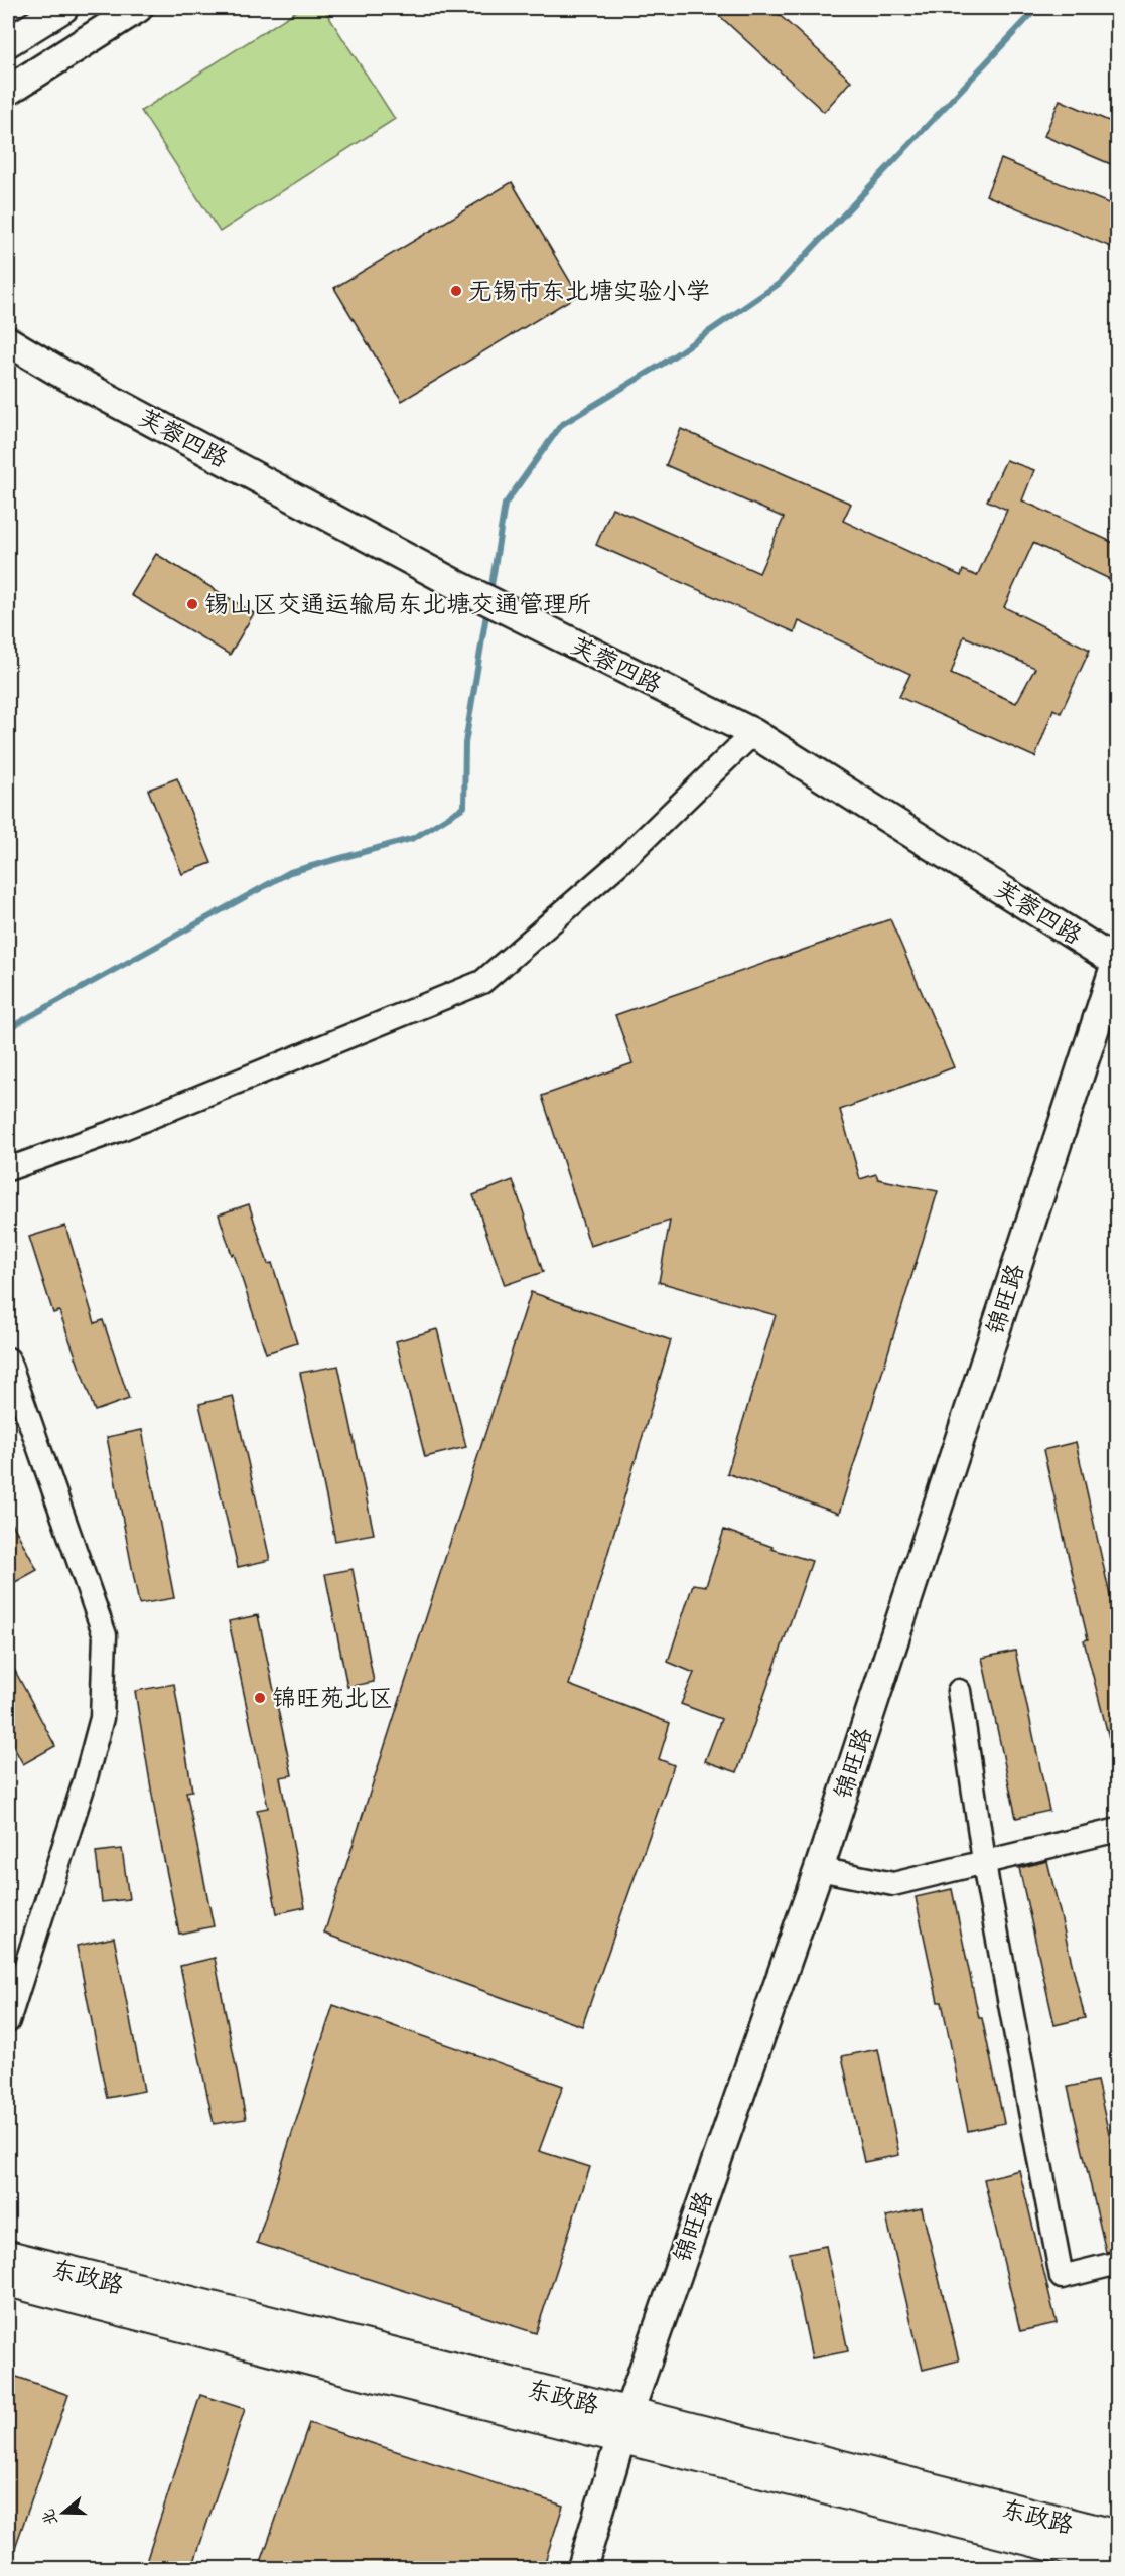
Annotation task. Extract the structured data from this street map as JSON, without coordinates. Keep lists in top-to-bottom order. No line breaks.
{"streets":{"main road":["东政路"],"street":["芙蓉四路","锦旺路"]},"crossings":[["芙蓉四路","锦旺路"],["锦旺路","东政路"]],"places":["无锡市东北塘实验小学","锡山区交通运输局东北塘交通管理所","锦旺苑北区"],"north":"left"}
